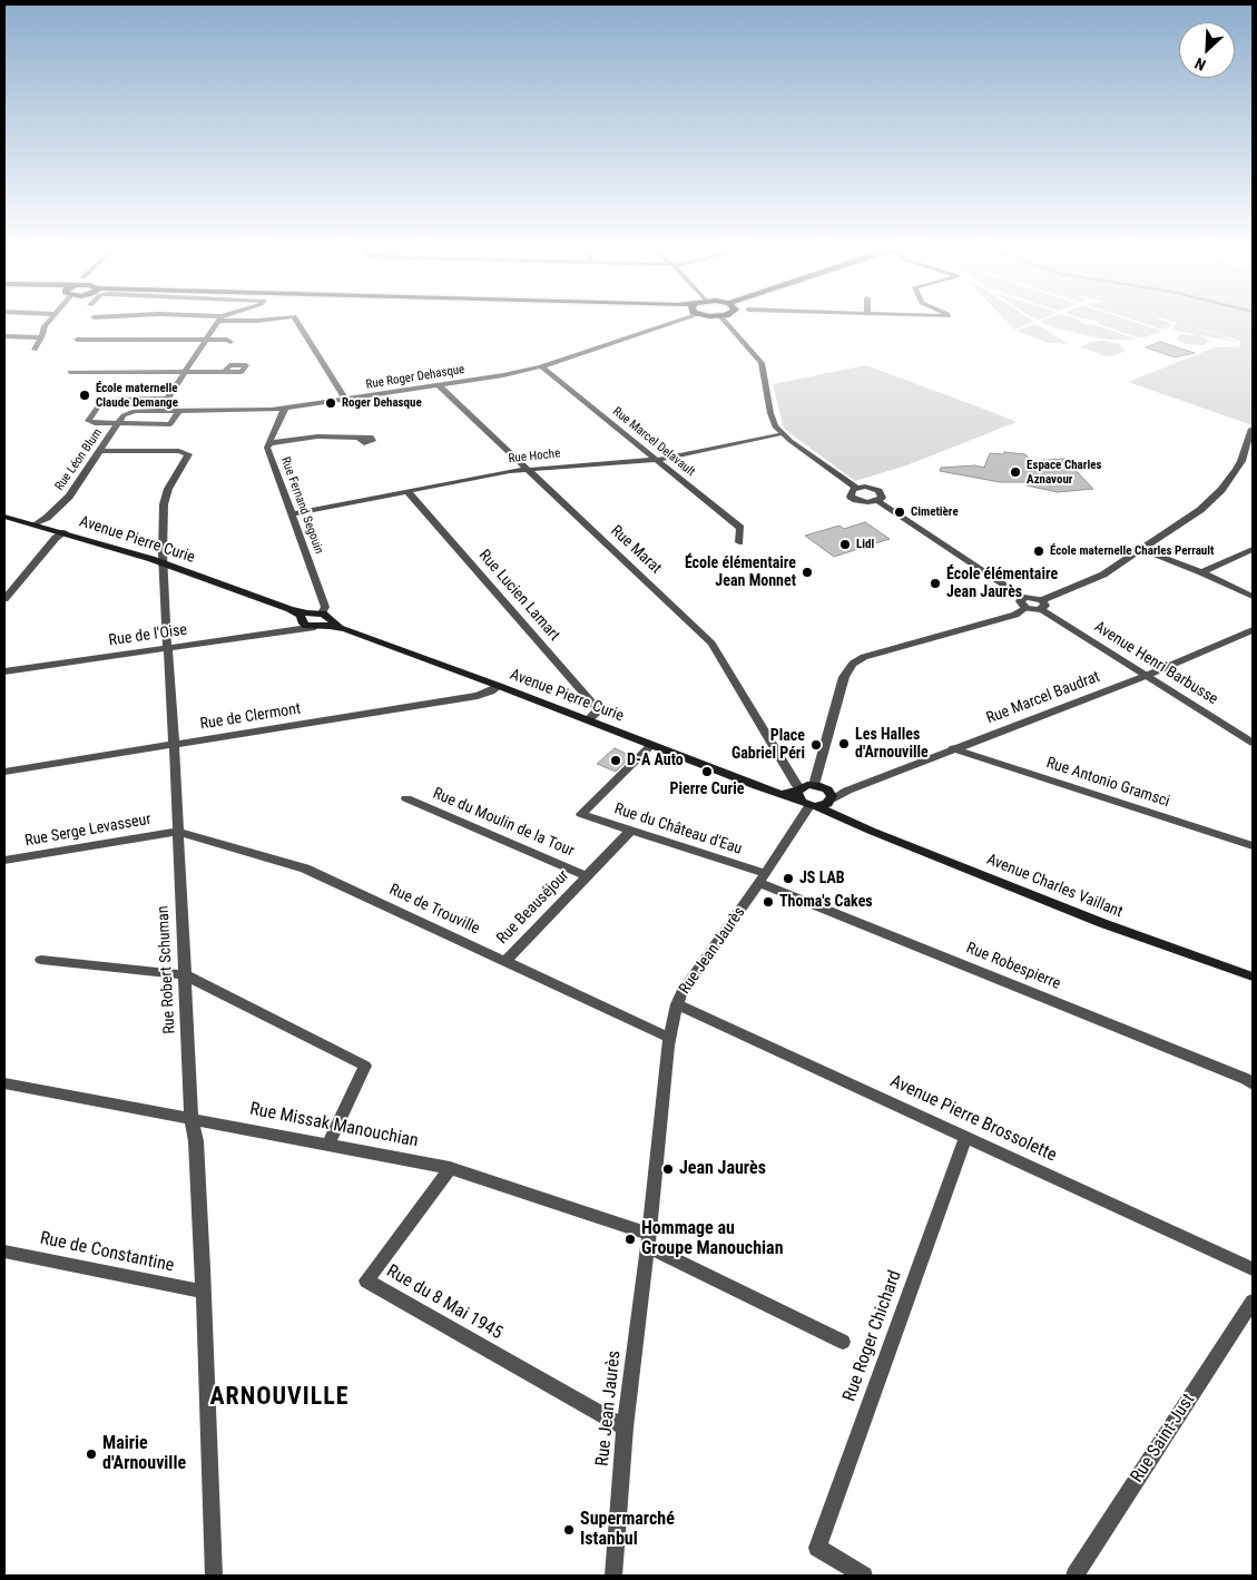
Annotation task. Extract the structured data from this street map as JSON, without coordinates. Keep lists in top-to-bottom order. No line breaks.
{"streets":{"main road":["Avenue Pierre Curie","Avenue Charles Vaillant"],"street":["Rue Roger Dehasque","Rue Marcel Delavault","Rue Hoche","Rue Léon Blum","Rue Fernand Segouin","Rue Marat","Rue Lucien Lamart","Rue de l'Oise","Avenue Henri Barbusse","Rue Marcel Baudrat","Rue de Clermont","Rue Antonio Gramsci","Rue du Moulin de la Tour","Rue du Château d'Eau","Rue Serge Levasseur","Rue Beauséjour","Rue de Trouville","Rue Jean Jaurès","Rue Robespierre","Rue Robert Schuman","Avenue Pierre Brossolette","Rue Missak Manouchian","Rue de Constantine","Rue du 8 Mai 1945","Rue Roger Chichard","Rue Saint-Just"]},"crossings":[["Rue Roger Dehasque","Rue Marcel Delavault"],["Rue Roger Dehasque","Rue Léon Blum"],["Rue Roger Dehasque","Rue Fernand Segouin"],["Rue Roger Dehasque","Rue Marat"],["Rue Marcel Delavault","Rue Hoche"],["Rue Hoche","Rue Fernand Segouin"],["Rue Hoche","Rue Marat"],["Rue Hoche","Rue Lucien Lamart"],["Rue Léon Blum","Avenue Pierre Curie"],["Rue Léon Blum","Rue Robert Schuman"],["Rue Fernand Segouin","Avenue Pierre Curie"],["Rue Fernand Segouin","Rue de l'Oise"],["Avenue Pierre Curie","Rue Marat"],["Avenue Pierre Curie","Rue Lucien Lamart"],["Avenue Pierre Curie","Rue de l'Oise"],["Avenue Pierre Curie","Rue de Clermont"],["Avenue Pierre Curie","Rue du Château d'Eau"],["Avenue Pierre Curie","Avenue Charles Vaillant"],["Avenue Pierre Curie","Rue Jean Jaurès"],["Avenue Pierre Curie","Rue Robert Schuman"],["Rue Marat","Avenue Charles Vaillant"],["Rue Marat","Rue Jean Jaurès"],["Rue de l'Oise","Rue Robert Schuman"],["Avenue Henri Barbusse","Rue Marcel Baudrat"],["Rue Marcel Baudrat","Rue Antonio Gramsci"],["Rue de Clermont","Rue Robert Schuman"],["Rue du Moulin de la Tour","Rue Beauséjour"],["Rue du Château d'Eau","Rue Beauséjour"],["Rue du Château d'Eau","Rue Jean Jaurès"],["Rue du Château d'Eau","Rue Robespierre"],["Rue Serge Levasseur","Rue de Trouville"],["Rue Serge Levasseur","Rue Robert Schuman"],["Avenue Charles Vaillant","Rue Jean Jaurès"],["Rue Beauséjour","Rue de Trouville"],["Rue de Trouville","Rue Jean Jaurès"],["Rue de Trouville","Rue Robert Schuman"],["Rue Jean Jaurès","Rue Robespierre"],["Rue Jean Jaurès","Avenue Pierre Brossolette"],["Rue Jean Jaurès","Rue Missak Manouchian"],["Rue Jean Jaurès","Rue du 8 Mai 1945"],["Rue Robert Schuman","Rue Missak Manouchian"],["Rue Robert Schuman","Rue de Constantine"],["Avenue Pierre Brossolette","Rue Roger Chichard"],["Rue Missak Manouchian","Rue du 8 Mai 1945"]],"districts":["ARNOUVILLE"],"places":["École maternelle Claude Demange","Roger Dehasque","Espace Charles Aznavour","Cimetière","Lidl","École maternelle Charles Perrault","École élémentaire Jean Monnet","École élémentaire Jean Jaurès","Les Halles d'Arnouville","Place Gabriel Péri","D-A Auto","Pierre Curie","JS LAB","Thoma's Cakes","Jean Jaurès","Hommage au Groupe Manouchian","Mairie d'Arnouville","Supermarché Istanbul"],"north":"bottom left"}
